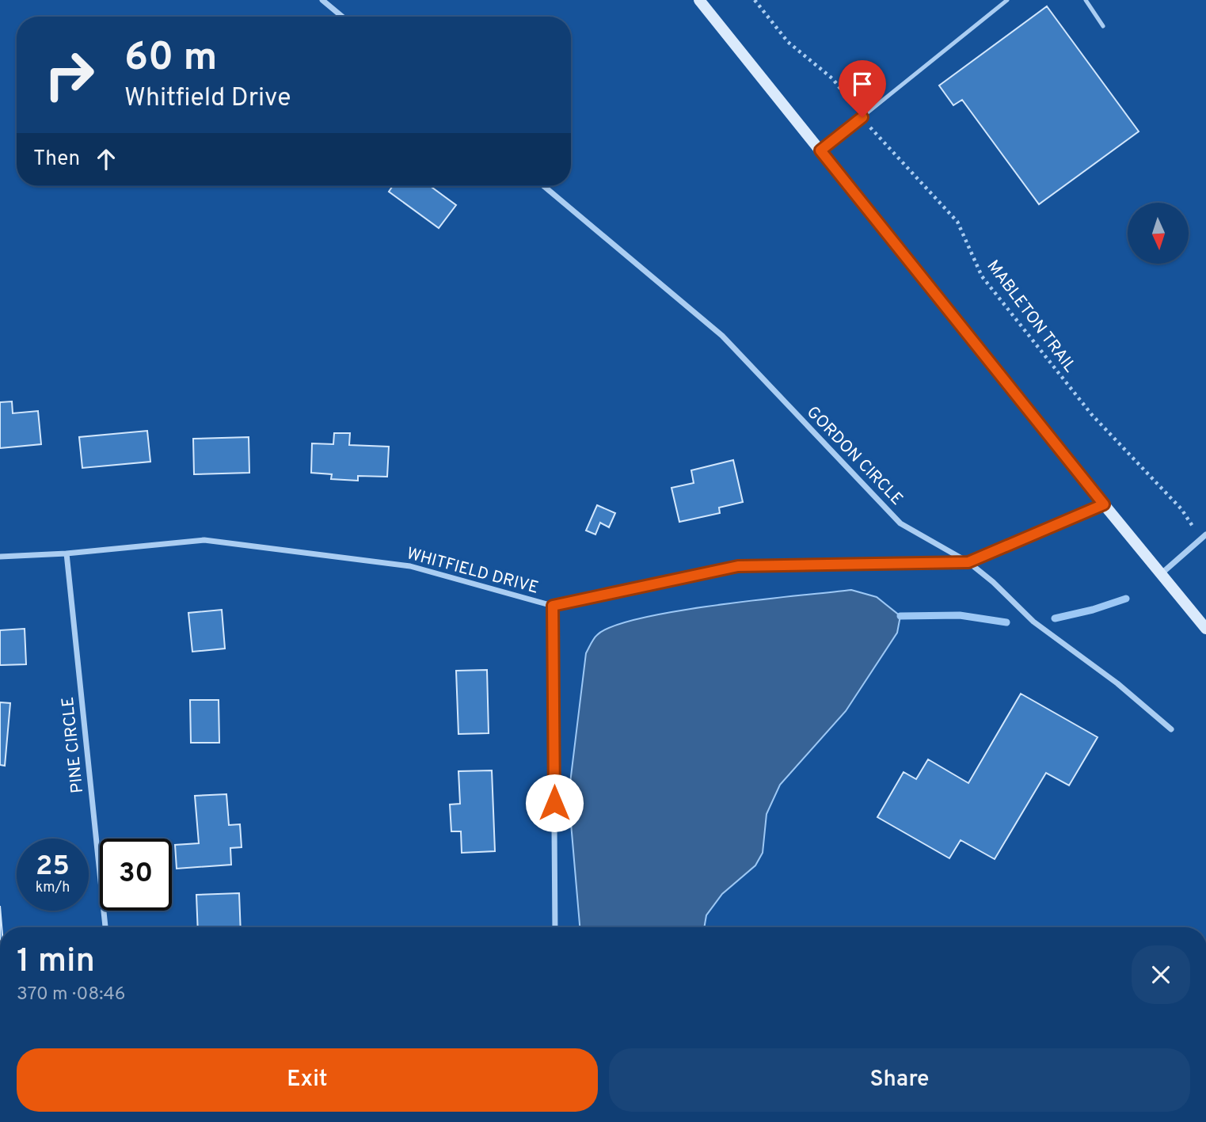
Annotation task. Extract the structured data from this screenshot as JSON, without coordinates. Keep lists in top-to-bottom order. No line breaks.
{"streets":{"street":["GORDON CIRCLE","WHITFIELD DRIVE","PINE CIRCLE"],"path":["MABLETON TRAIL"]},"crossings":[["GORDON CIRCLE","WHITFIELD DRIVE"],["WHITFIELD DRIVE","PINE CIRCLE"]],"north":"bottom","page":{"turn":["60 m","Whitfield Drive"],"then":"Then","speed":"25 km/h","limit":"30","heading":["1 min","370 m · 08:46"],"buttons":["Exit","Share"]}}
